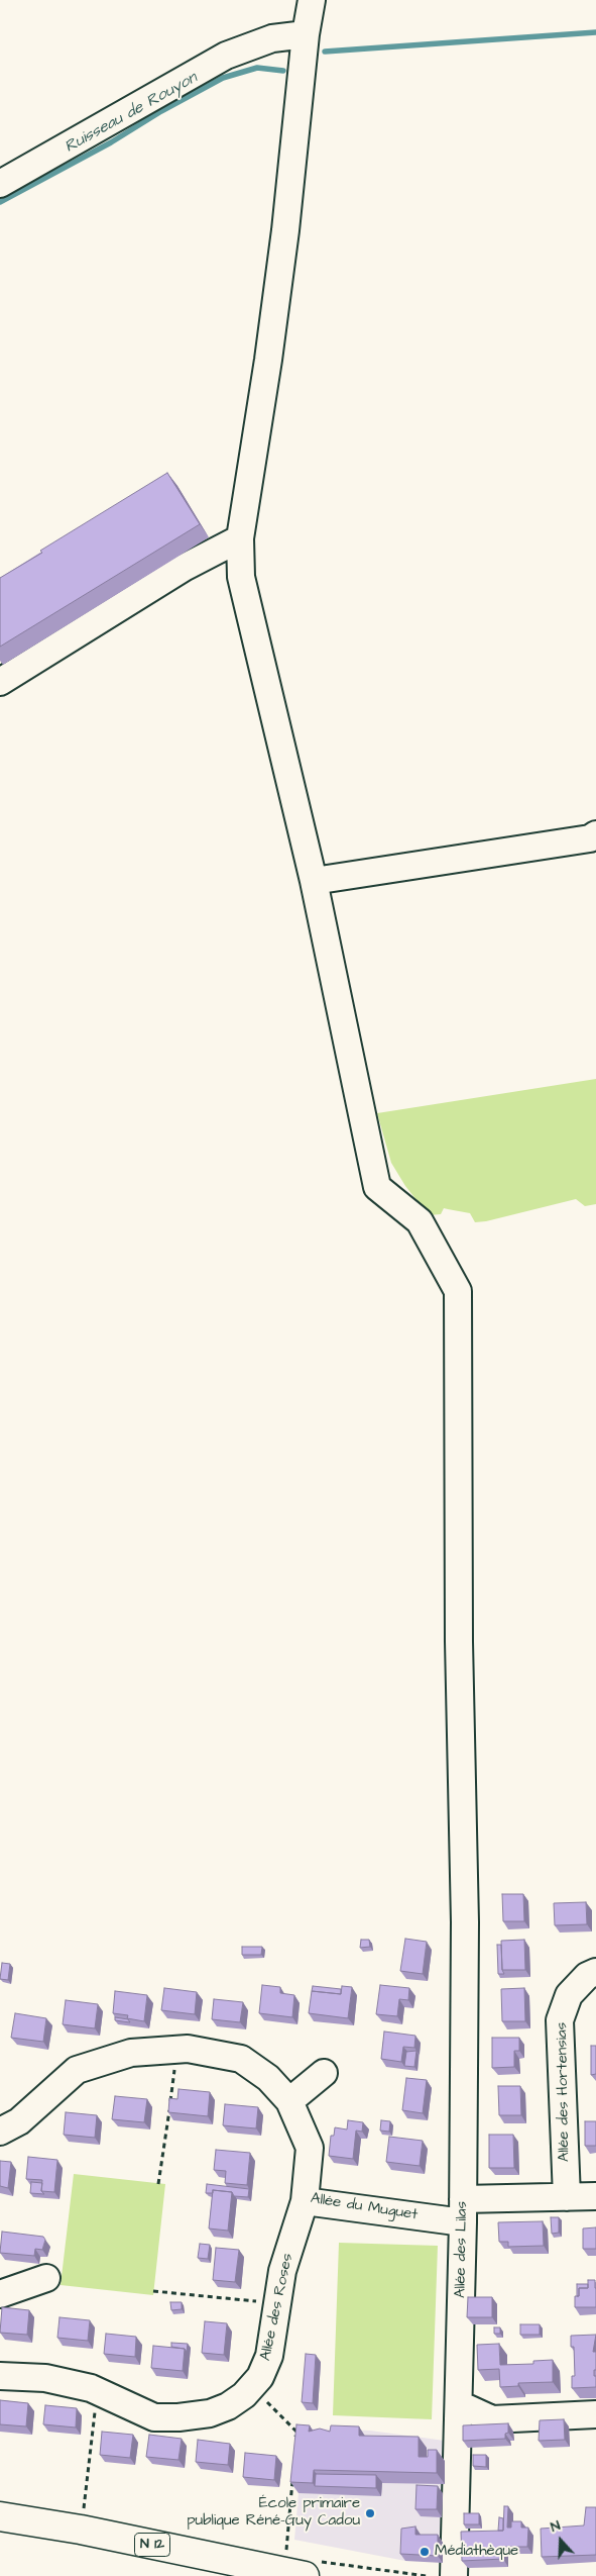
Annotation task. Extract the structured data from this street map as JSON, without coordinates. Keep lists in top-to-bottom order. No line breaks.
{"streets":{"main road":["N 12"],"street":["Allée des Hortensias","Allée du Muguet","Allée des Lilas","Allée des Roses"]},"crossings":[["Allée des Hortensias","Allée du Muguet"],["Allée du Muguet","Allée des Lilas"],["Allée du Muguet","Allée des Roses"]],"water":["Ruisseau de Rouyon"],"places":["École primaire publique Réné-Guy Cadou","Médiathèque"],"north":"top"}
